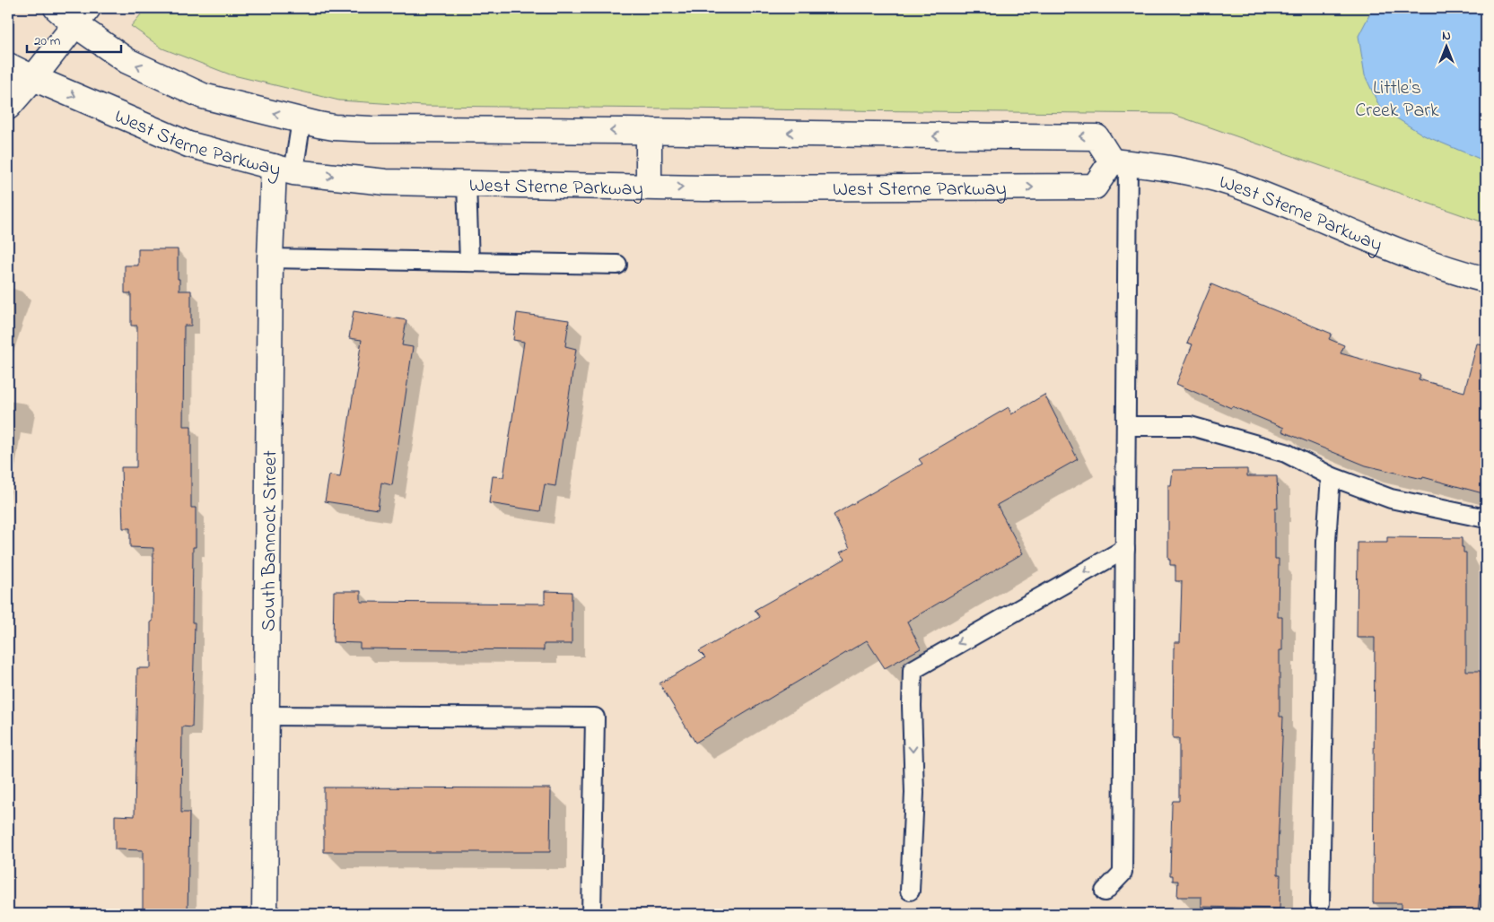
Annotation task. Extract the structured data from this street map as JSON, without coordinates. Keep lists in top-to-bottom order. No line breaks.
{"streets":{"street":["West Sterne Parkway","South Bannock Street"]},"crossings":[["West Sterne Parkway","South Bannock Street"]],"parks":["Little's Creek Park"],"scale_bar":"20 m","north":"top"}
